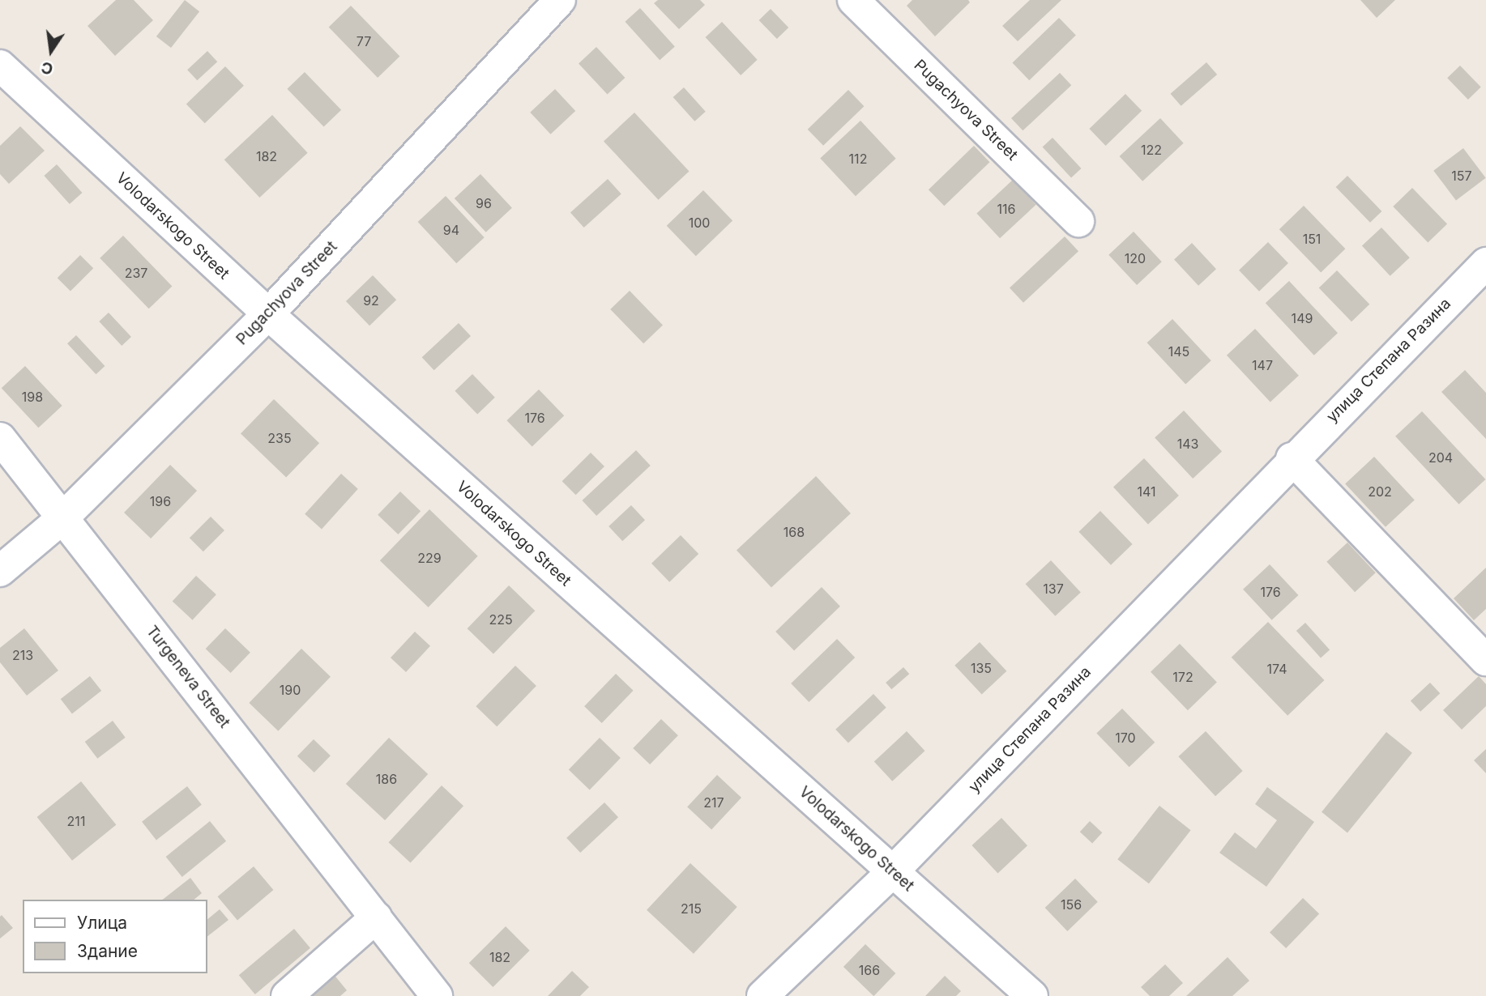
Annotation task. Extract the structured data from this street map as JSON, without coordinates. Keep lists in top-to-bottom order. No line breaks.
{"streets":{"street":["Pugachyova Street","Volodarskogo Street","улица Степана Разина","Turgeneva Street"]},"crossings":[["Pugachyova Street","Volodarskogo Street"],["Pugachyova Street","Turgeneva Street"],["Volodarskogo Street","улица Степана Разина"]],"house_numbers":["77","122","182","112","157","96","116","100","94","151","120","237","92","149","145","147","198","176","235","143","204","141","202","196","168","229","137","176","225","213","135","174","172","190","170","186","217","211","156","215","182","166"],"legend":["Улица","Здание"],"north":"bottom"}
